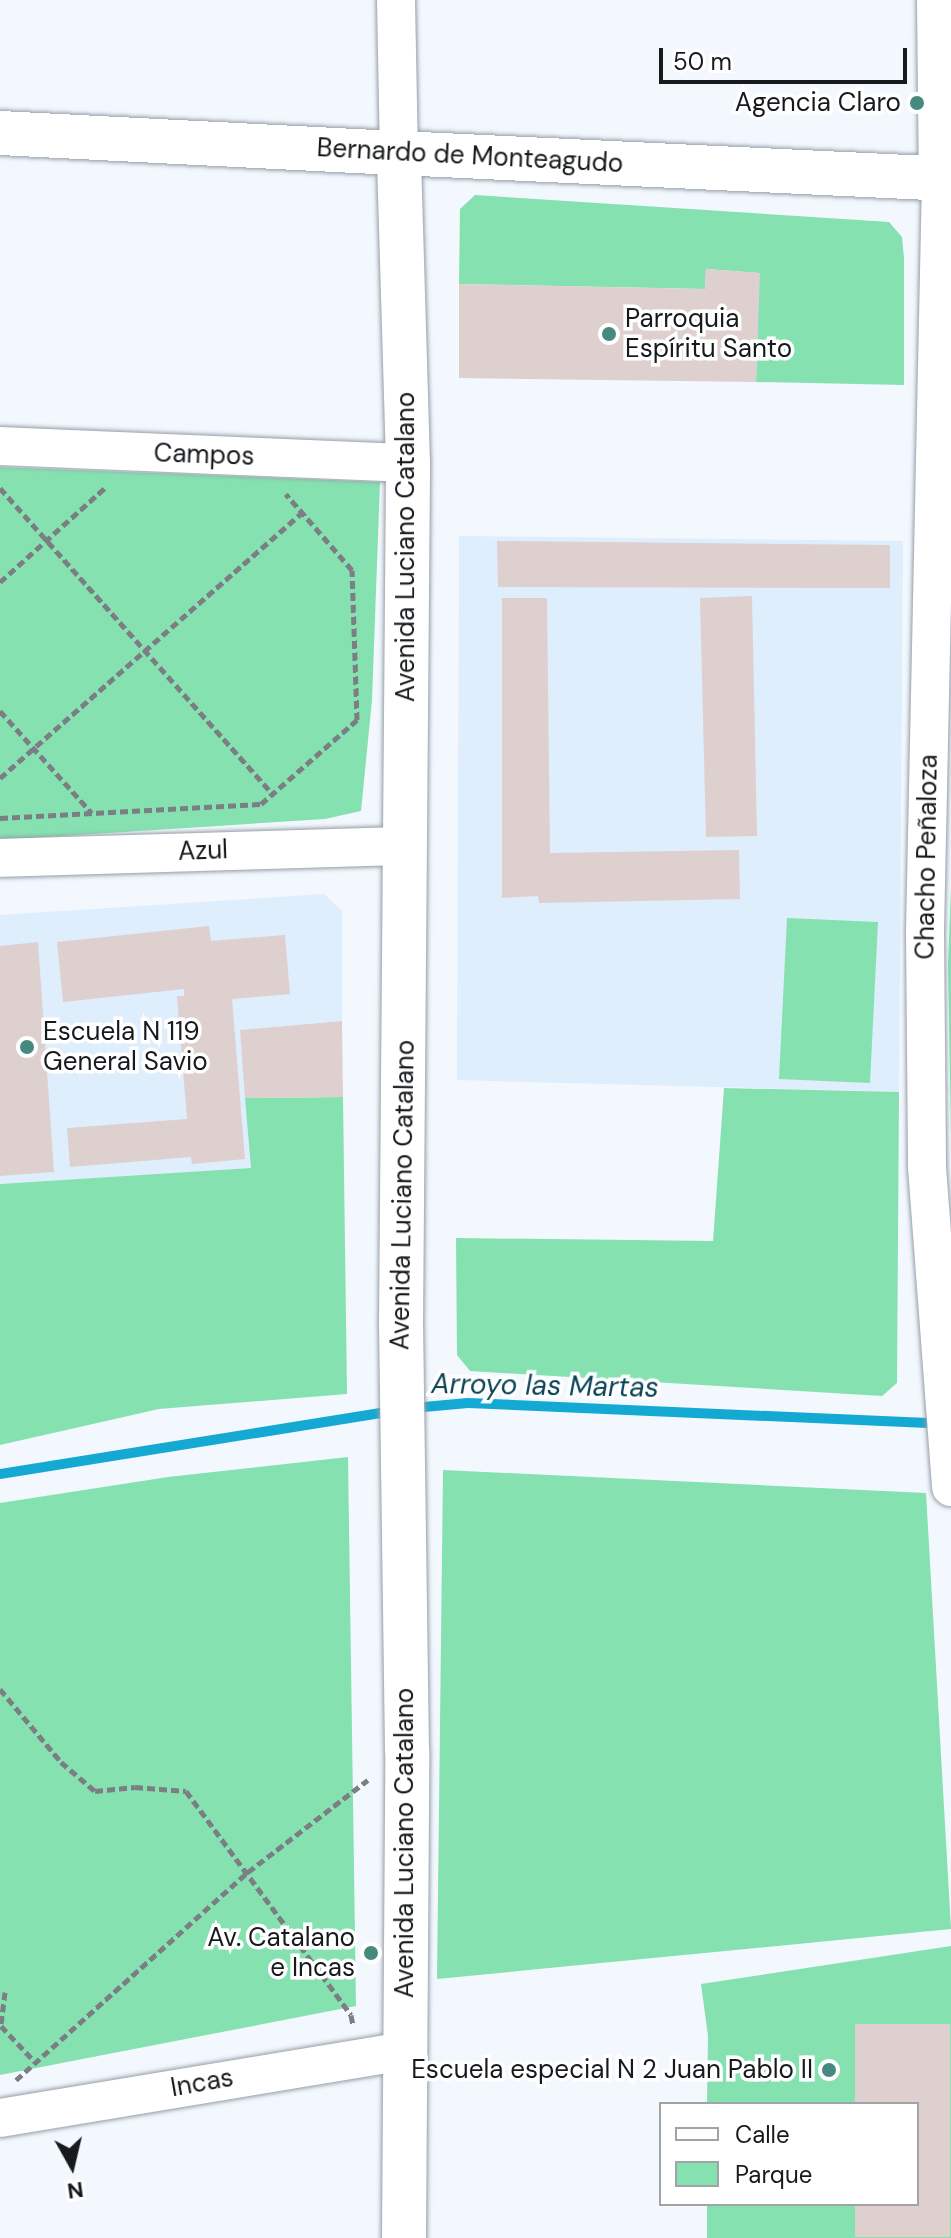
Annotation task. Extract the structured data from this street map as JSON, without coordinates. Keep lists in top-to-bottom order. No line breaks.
{"streets":{"main road":["Bernardo de Monteagudo","Avenida Luciano Catalano"],"street":["Campos","Azul","Chacho Peñaloza","Incas"]},"crossings":[["Bernardo de Monteagudo","Avenida Luciano Catalano"],["Bernardo de Monteagudo","Chacho Peñaloza"],["Campos","Avenida Luciano Catalano"],["Avenida Luciano Catalano","Azul"],["Avenida Luciano Catalano","Incas"]],"water":["Arroyo las Martas"],"places":["Agencia Claro","Parroquia Espíritu Santo","Escuela N 119 General Savio","Av. Catalano e Incas","Escuela especial N 2 Juan Pablo II"],"legend":["Calle","Parque"],"scale_bar":"50 m","north":"bottom"}
